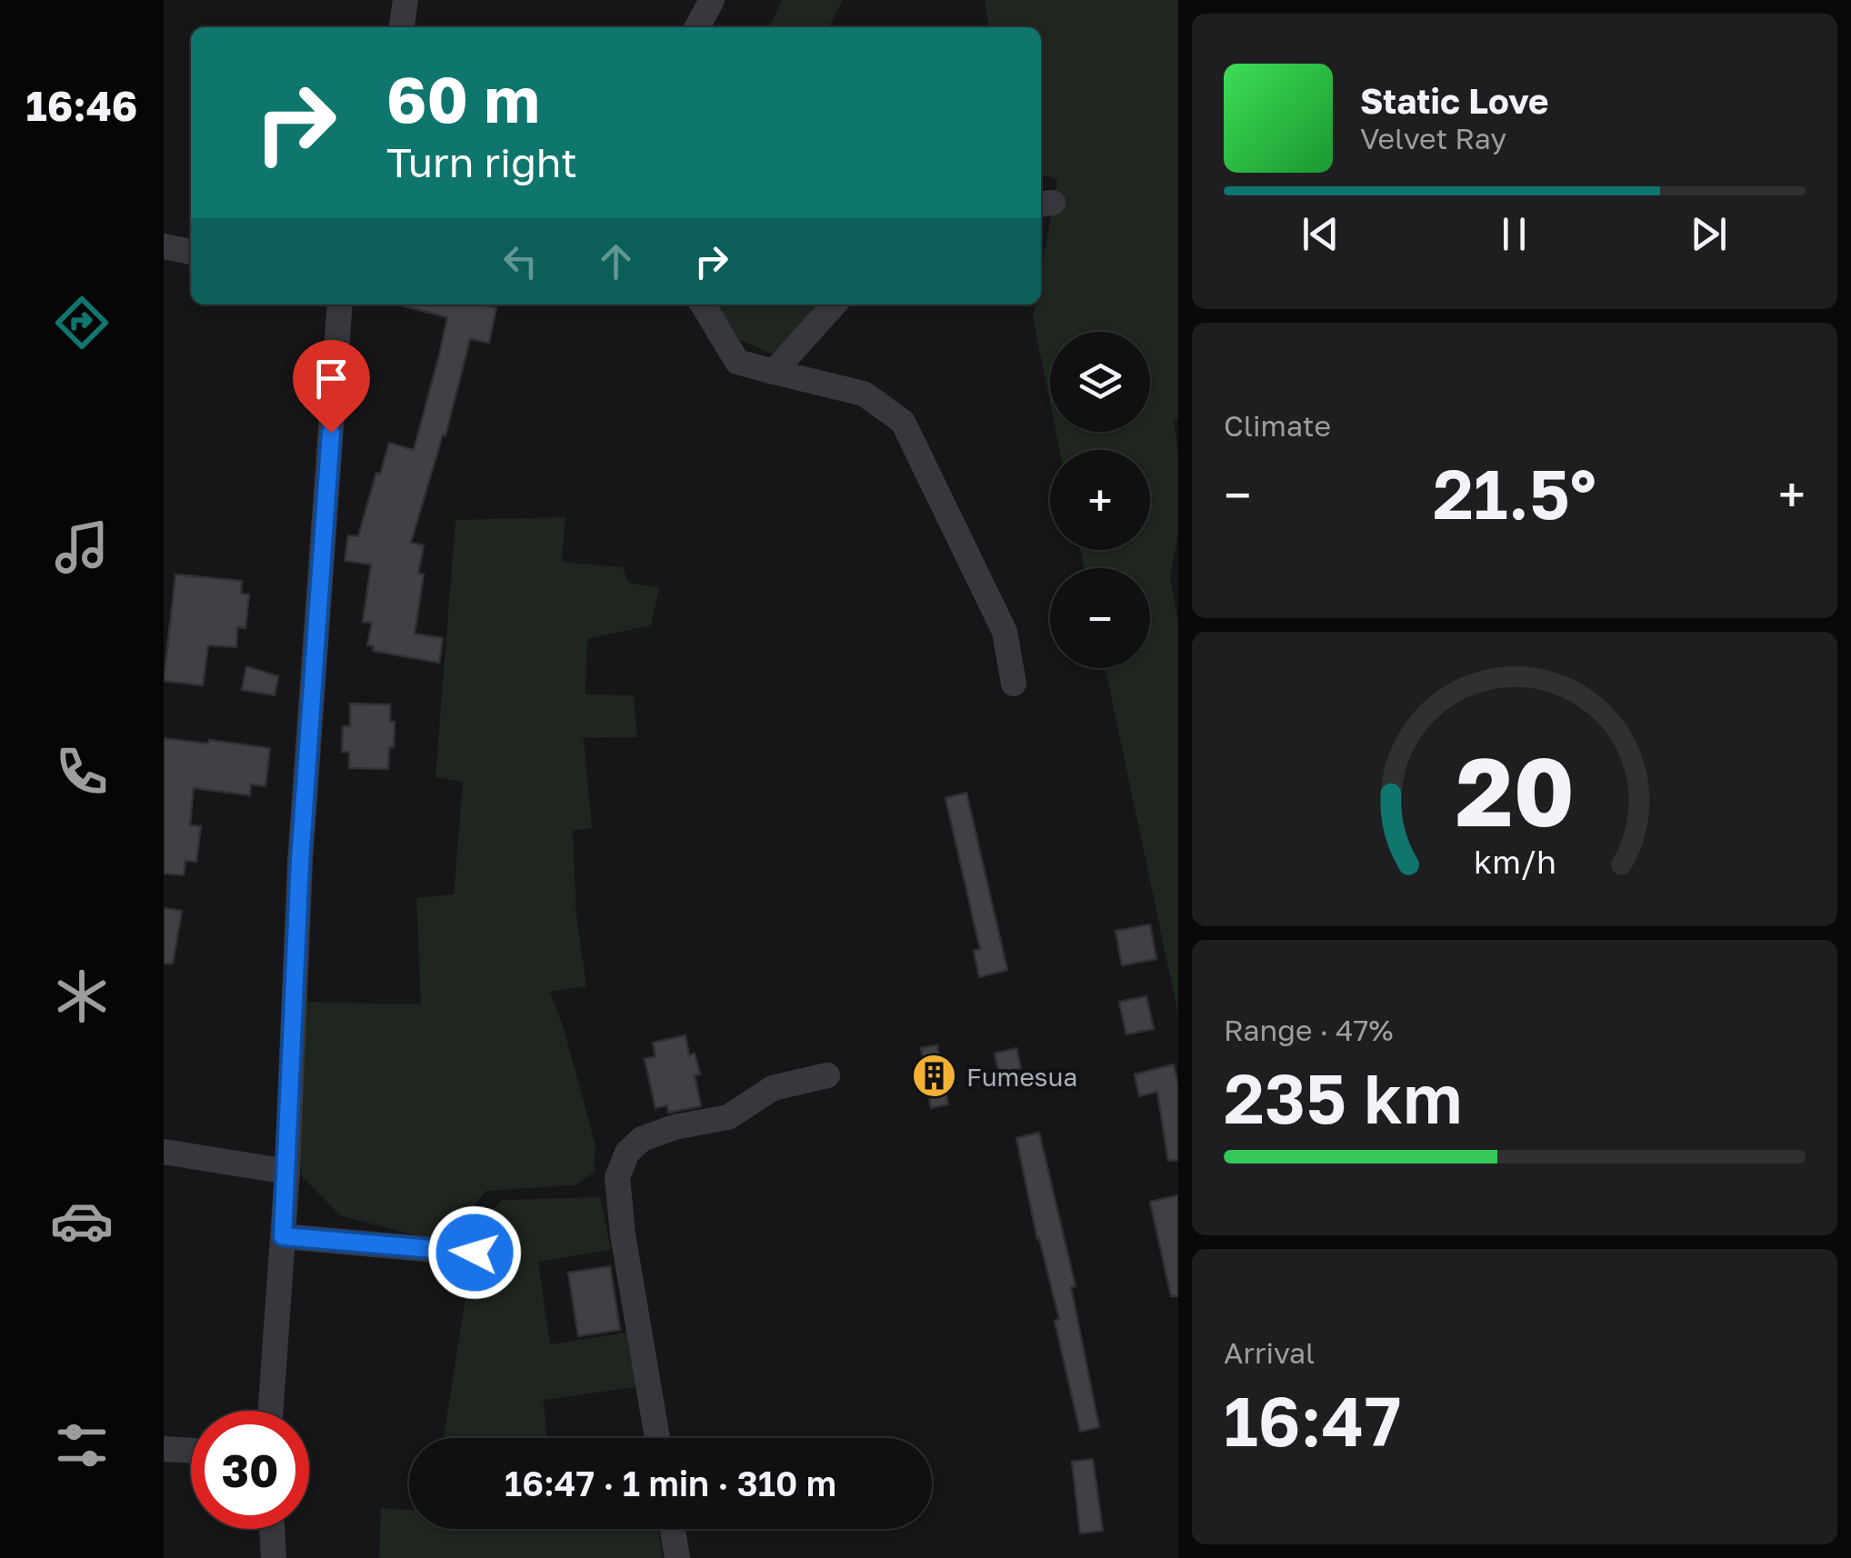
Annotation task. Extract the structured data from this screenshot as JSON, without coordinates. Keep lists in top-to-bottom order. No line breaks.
{"places":{"building":["Fumesua"]},"page":{"tabs":"16:46","turn":["60 m","Turn right"],"song":["Static Love","Velvet Ray"],"tile":["Climate",["Range · 47%","235 km"],["Arrival","16:47"]],"map_buttons":["+","−"],"heat":["−","21.5°","+"],"limit":"30","trip":"16:47 · 1 min · 310 m","gauge":["20","km/h"]}}
